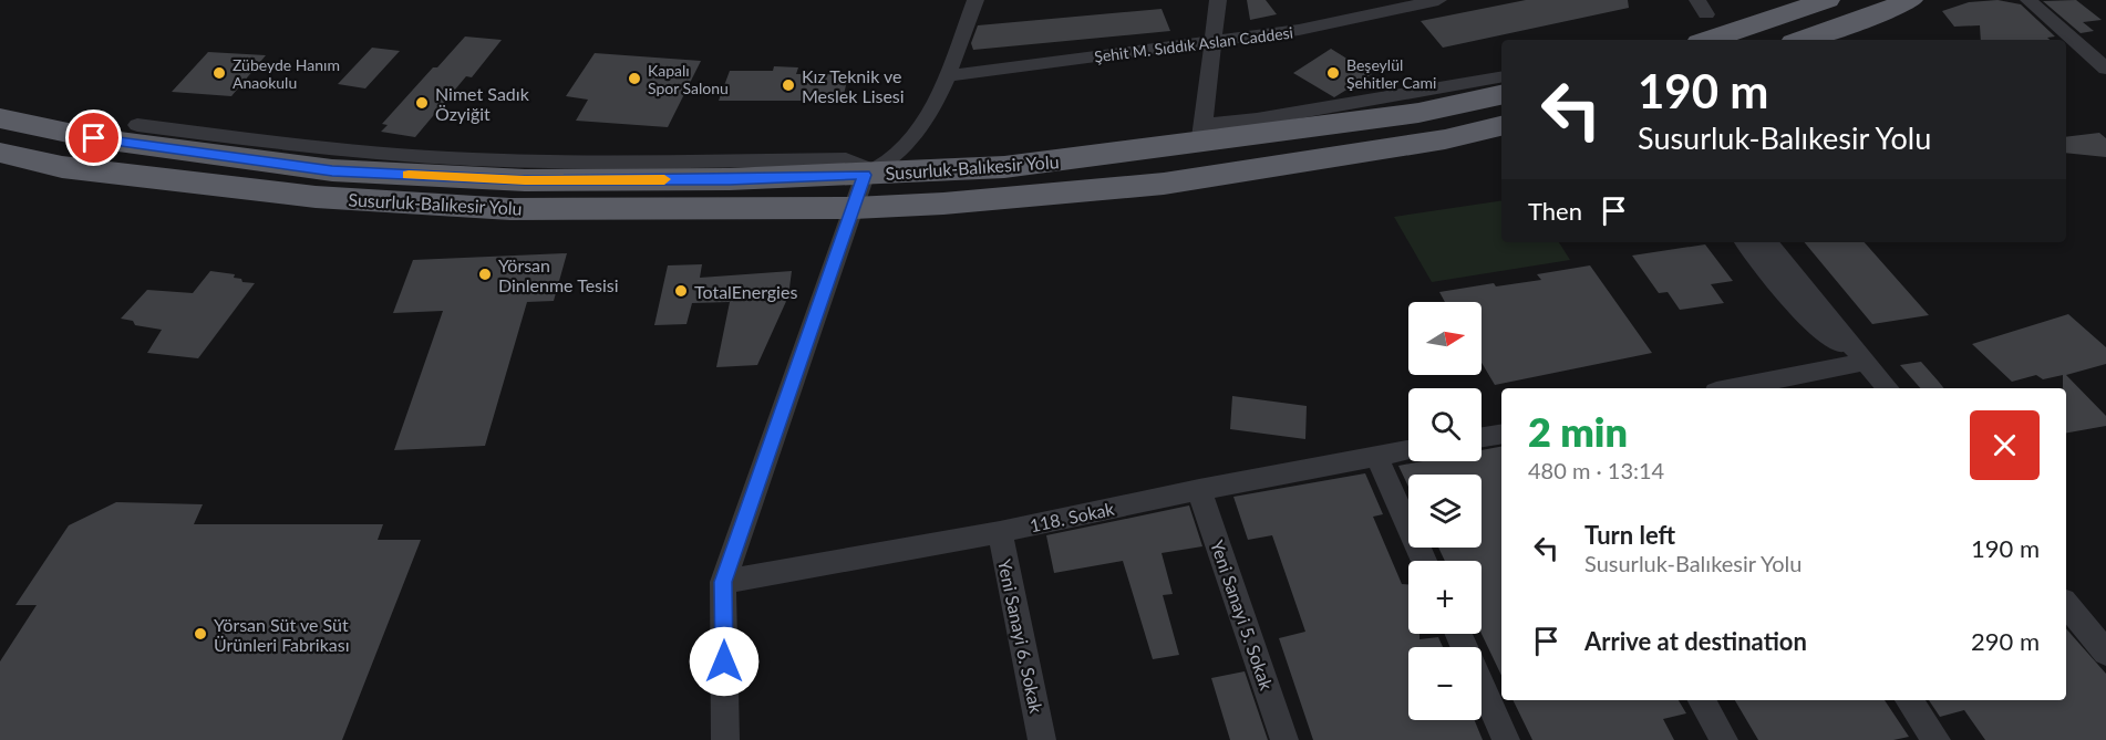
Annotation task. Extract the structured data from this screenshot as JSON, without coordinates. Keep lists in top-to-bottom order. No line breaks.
{"streets":{"highway":["Susurluk-Balıkesir Yolu"],"street":["Şehit M. Sıddık Aslan Caddesi","118. Sokak","Yeni Sanayi 5. Sokak","Yeni Sanayi 6. Sokak"]},"crossings":[["118. Sokak","Yeni Sanayi 5. Sokak"],["118. Sokak","Yeni Sanayi 6. Sokak"]],"places":["Zübeyde Hanım Anaokulu","Beşeylül Şehitler Cami","Kapalı Spor Salonu","Kız Teknik ve Meslek Lisesi","Nimet Sadık Özyiğit","Yörsan Dinlenme Tesisi","TotalEnergies","Yörsan Süt ve Süt Ürünleri Fabrikası"],"north":"right","page":{"turn":["190 m","Susurluk-Balıkesir Yolu"],"then":"Then","map_buttons":["+","−"],"heading":["2 min","480 m · 13:14"],"list":[{"name":"Turn left","note":"Susurluk-Balıkesir Yolu","value":"190 m"},{"name":"Arrive at destination","value":"290 m"}]}}
